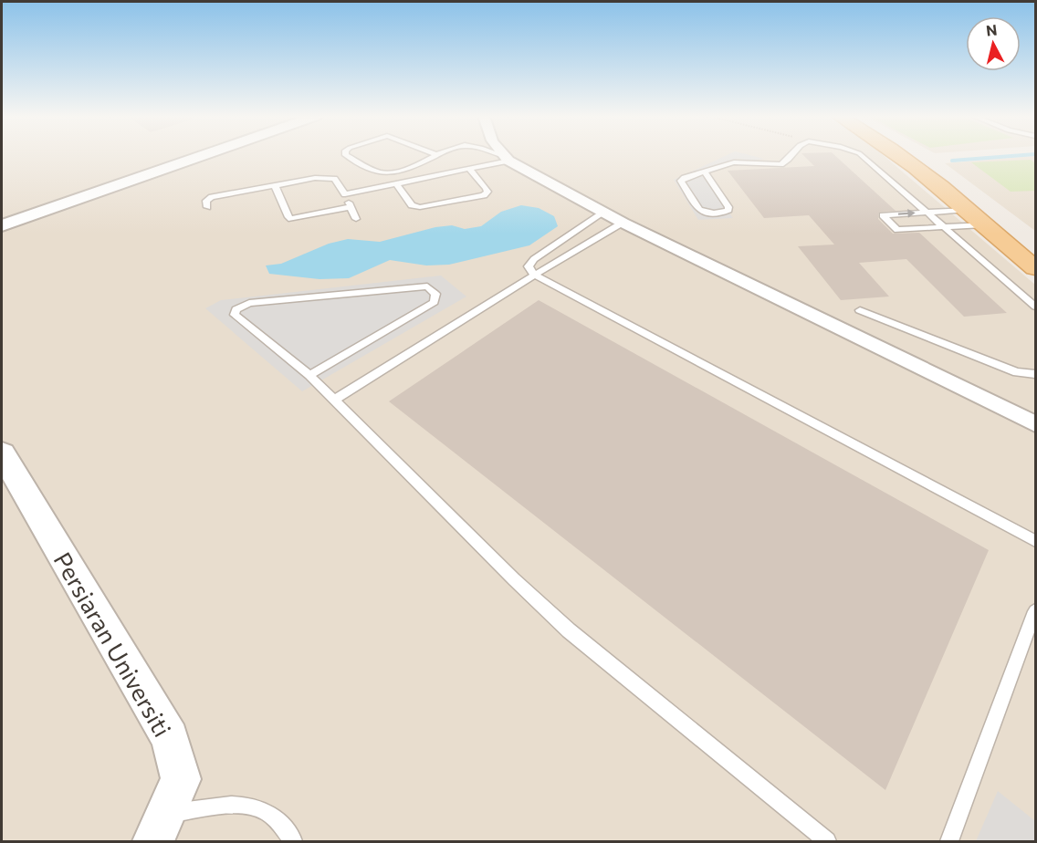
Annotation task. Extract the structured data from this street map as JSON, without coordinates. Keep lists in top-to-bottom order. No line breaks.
{"streets":{"street":["Persiaran Universiti"]},"north":"top"}
